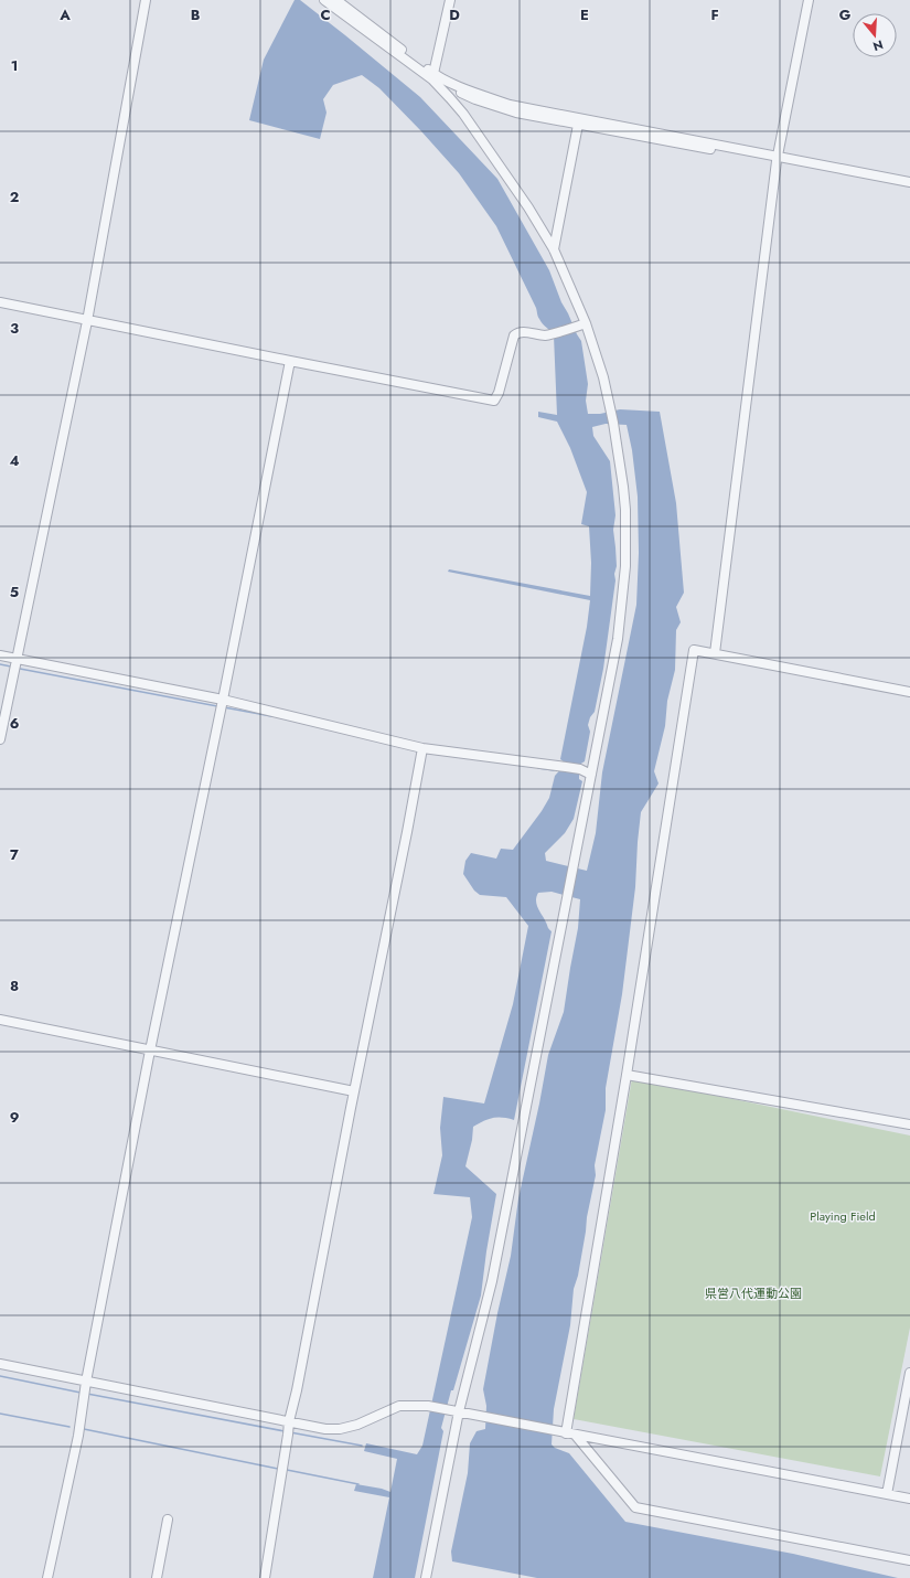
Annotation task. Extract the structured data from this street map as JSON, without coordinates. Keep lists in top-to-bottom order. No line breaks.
{"parks":["Playing Field","県営八代運動公園"],"north":"bottom","grid":{"columns":["A","B","C","D","E","F","G"],"rows":["1","2","3","4","5","6","7","8","9"]}}
